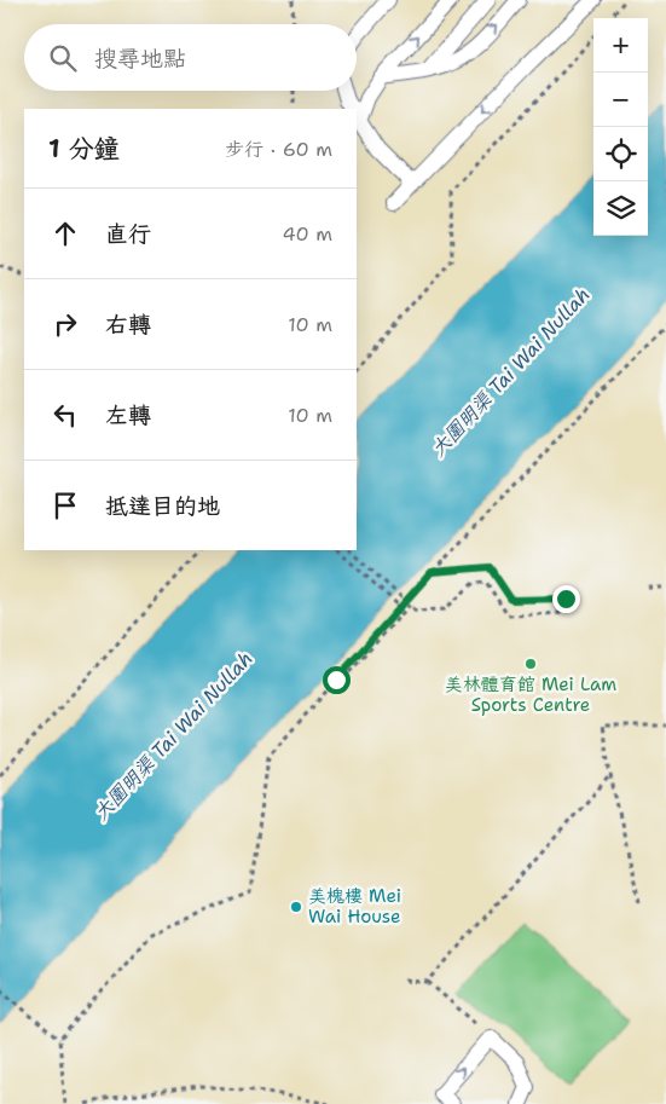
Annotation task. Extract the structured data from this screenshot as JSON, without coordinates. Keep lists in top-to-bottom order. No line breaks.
{"water":["大圍明渠 Tai Wai Nullah"],"places":["美林體育館 Mei Lam Sports Centre","美槐樓 Mei Wai House"],"page":{"map_buttons":["+","−"],"search":"搜尋地點","heading":["1 分鐘","步行 · 60 m"],"list":[["直行","40 m"],["右轉","10 m"],["左轉","10 m"],"抵達目的地"]}}
